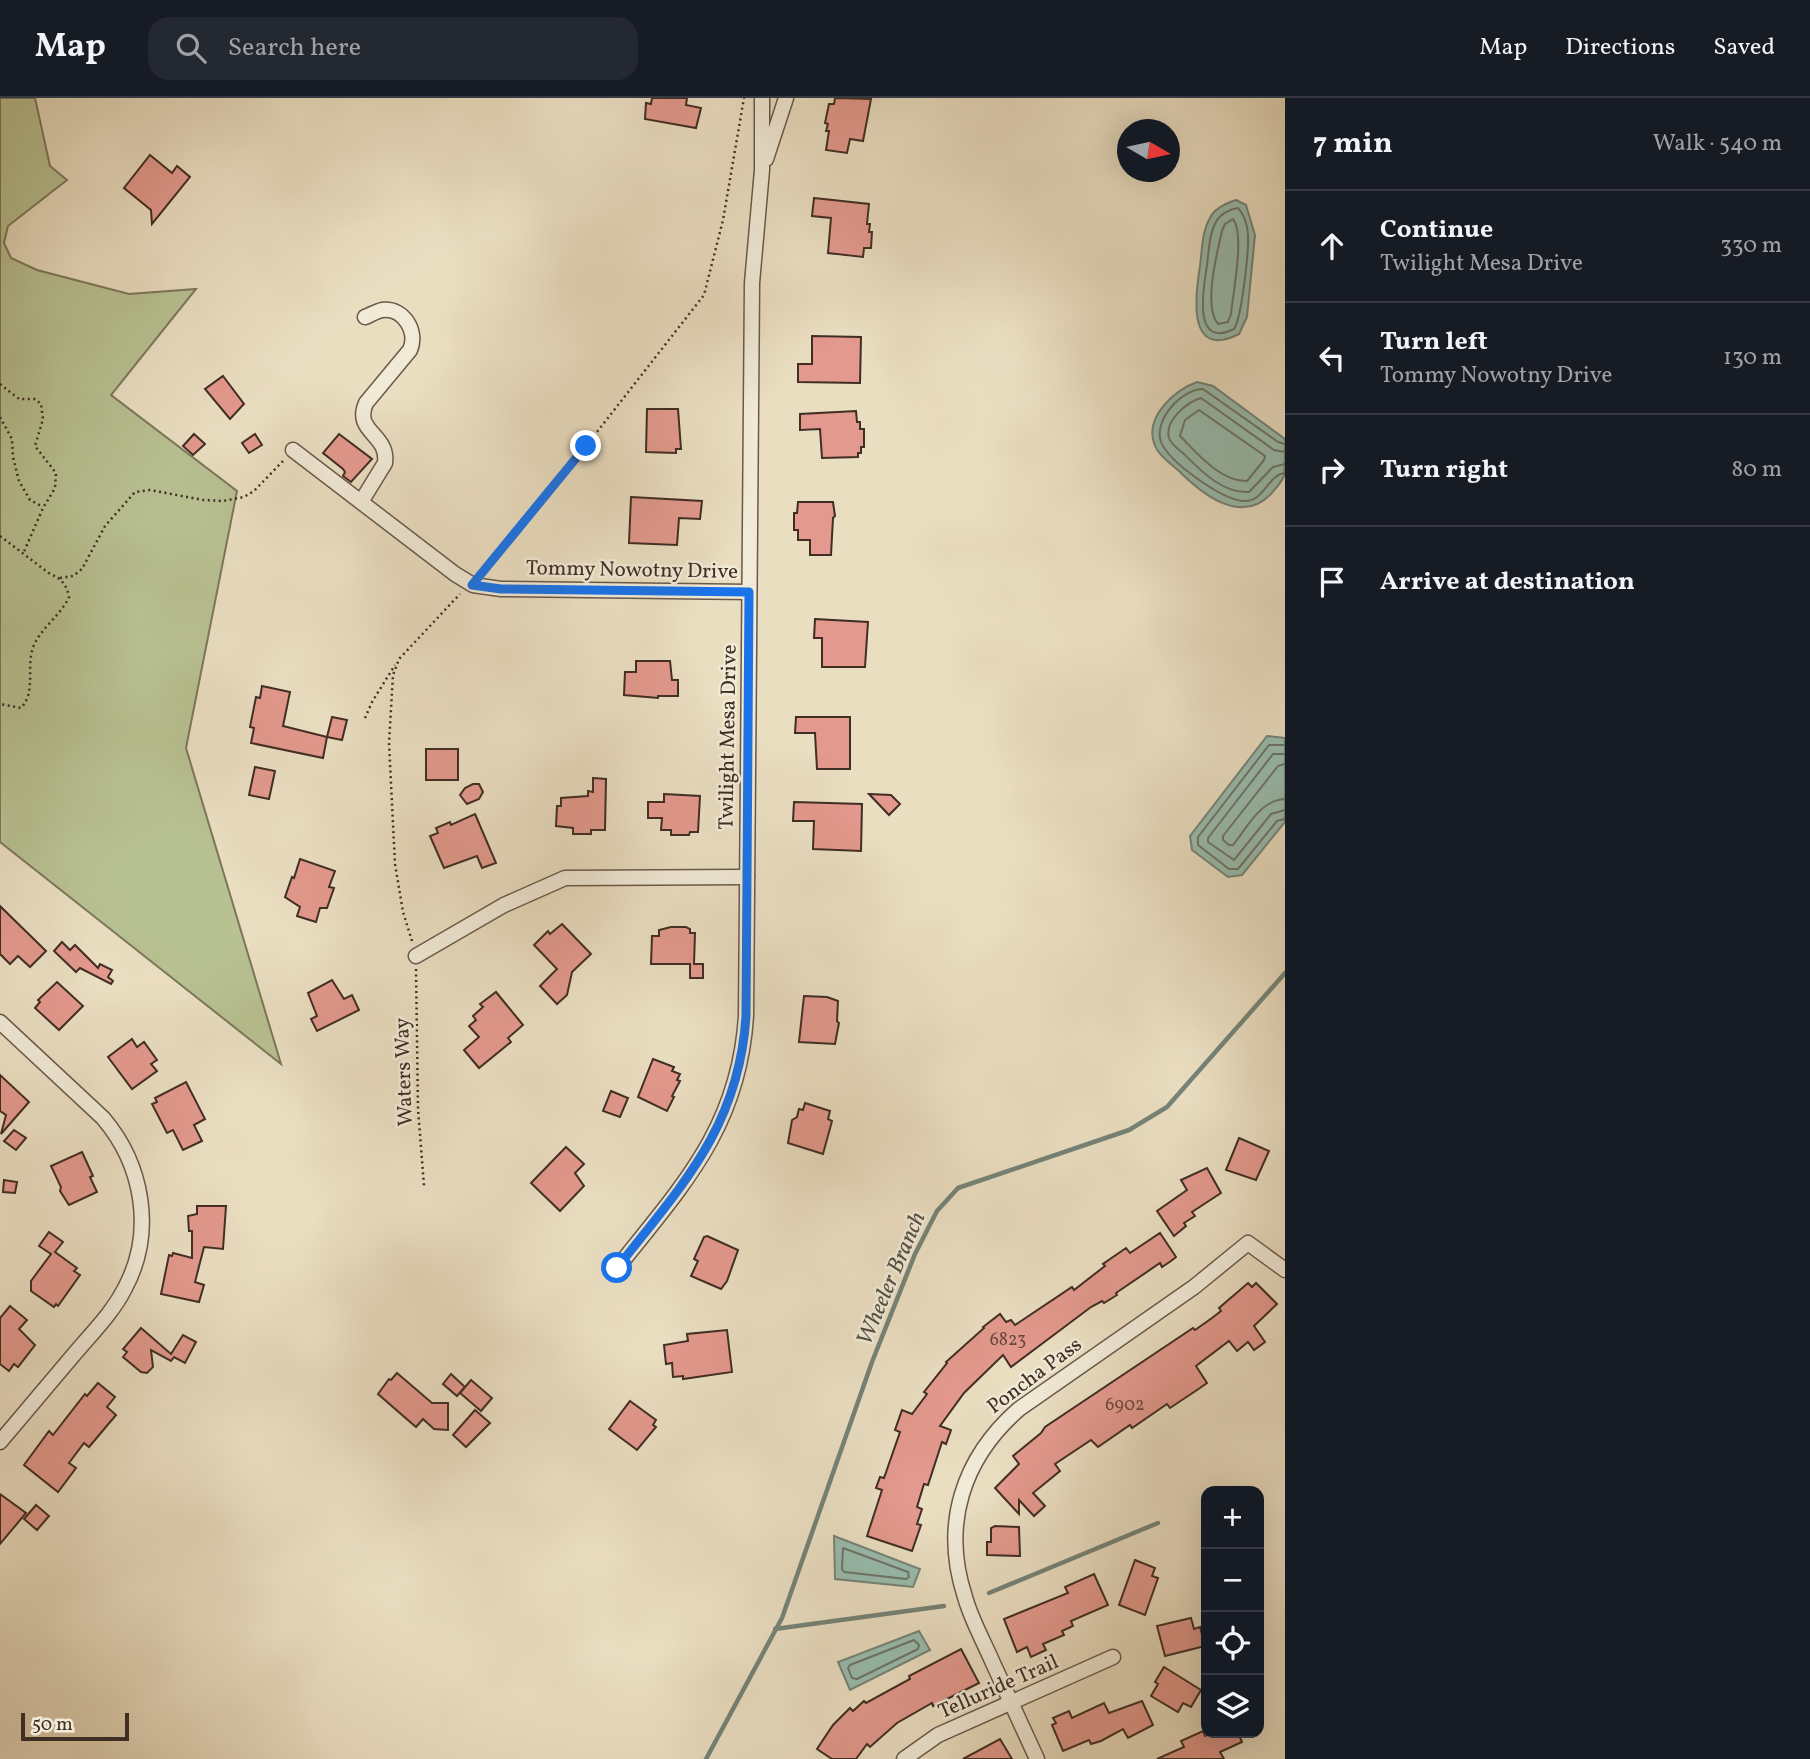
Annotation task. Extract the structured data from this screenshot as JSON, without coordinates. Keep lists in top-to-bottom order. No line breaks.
{"streets":{"street":["Tommy Nowotny Drive","Twilight Mesa Drive","Poncha Pass","Telluride Trail"],"path":["Waters Way"]},"crossings":[["Tommy Nowotny Drive","Twilight Mesa Drive"],["Poncha Pass","Telluride Trail"]],"water":["Wheeler Branch"],"house_numbers":["6823","6902"],"scale_bar":"50 m","north":"right","page":{"header":"Map","search":"Search here","nav":["Map","Directions","Saved"],"heading":["7 min","Walk · 540 m"],"list":[["Continue","Twilight Mesa Drive","330 m"],["Turn left","Tommy Nowotny Drive","130 m"],["Turn right","80 m"],"Arrive at destination"],"map_buttons":["+","−"],"scale":"50 m"}}
